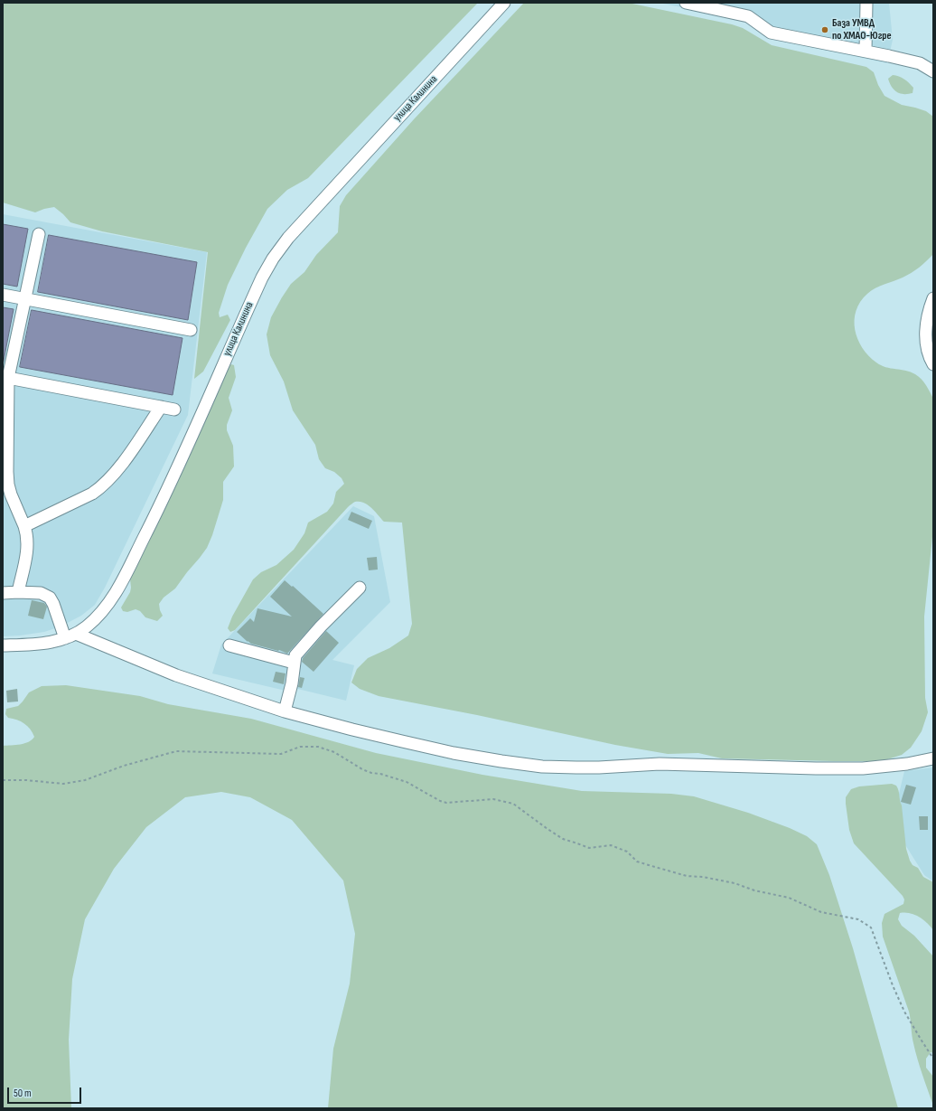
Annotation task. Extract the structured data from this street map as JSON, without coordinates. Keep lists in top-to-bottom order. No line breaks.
{"streets":{"street":["улица Калинина"]},"places":["База УМВД по ХМАО-Югре"],"scale_bar":"50 m"}
